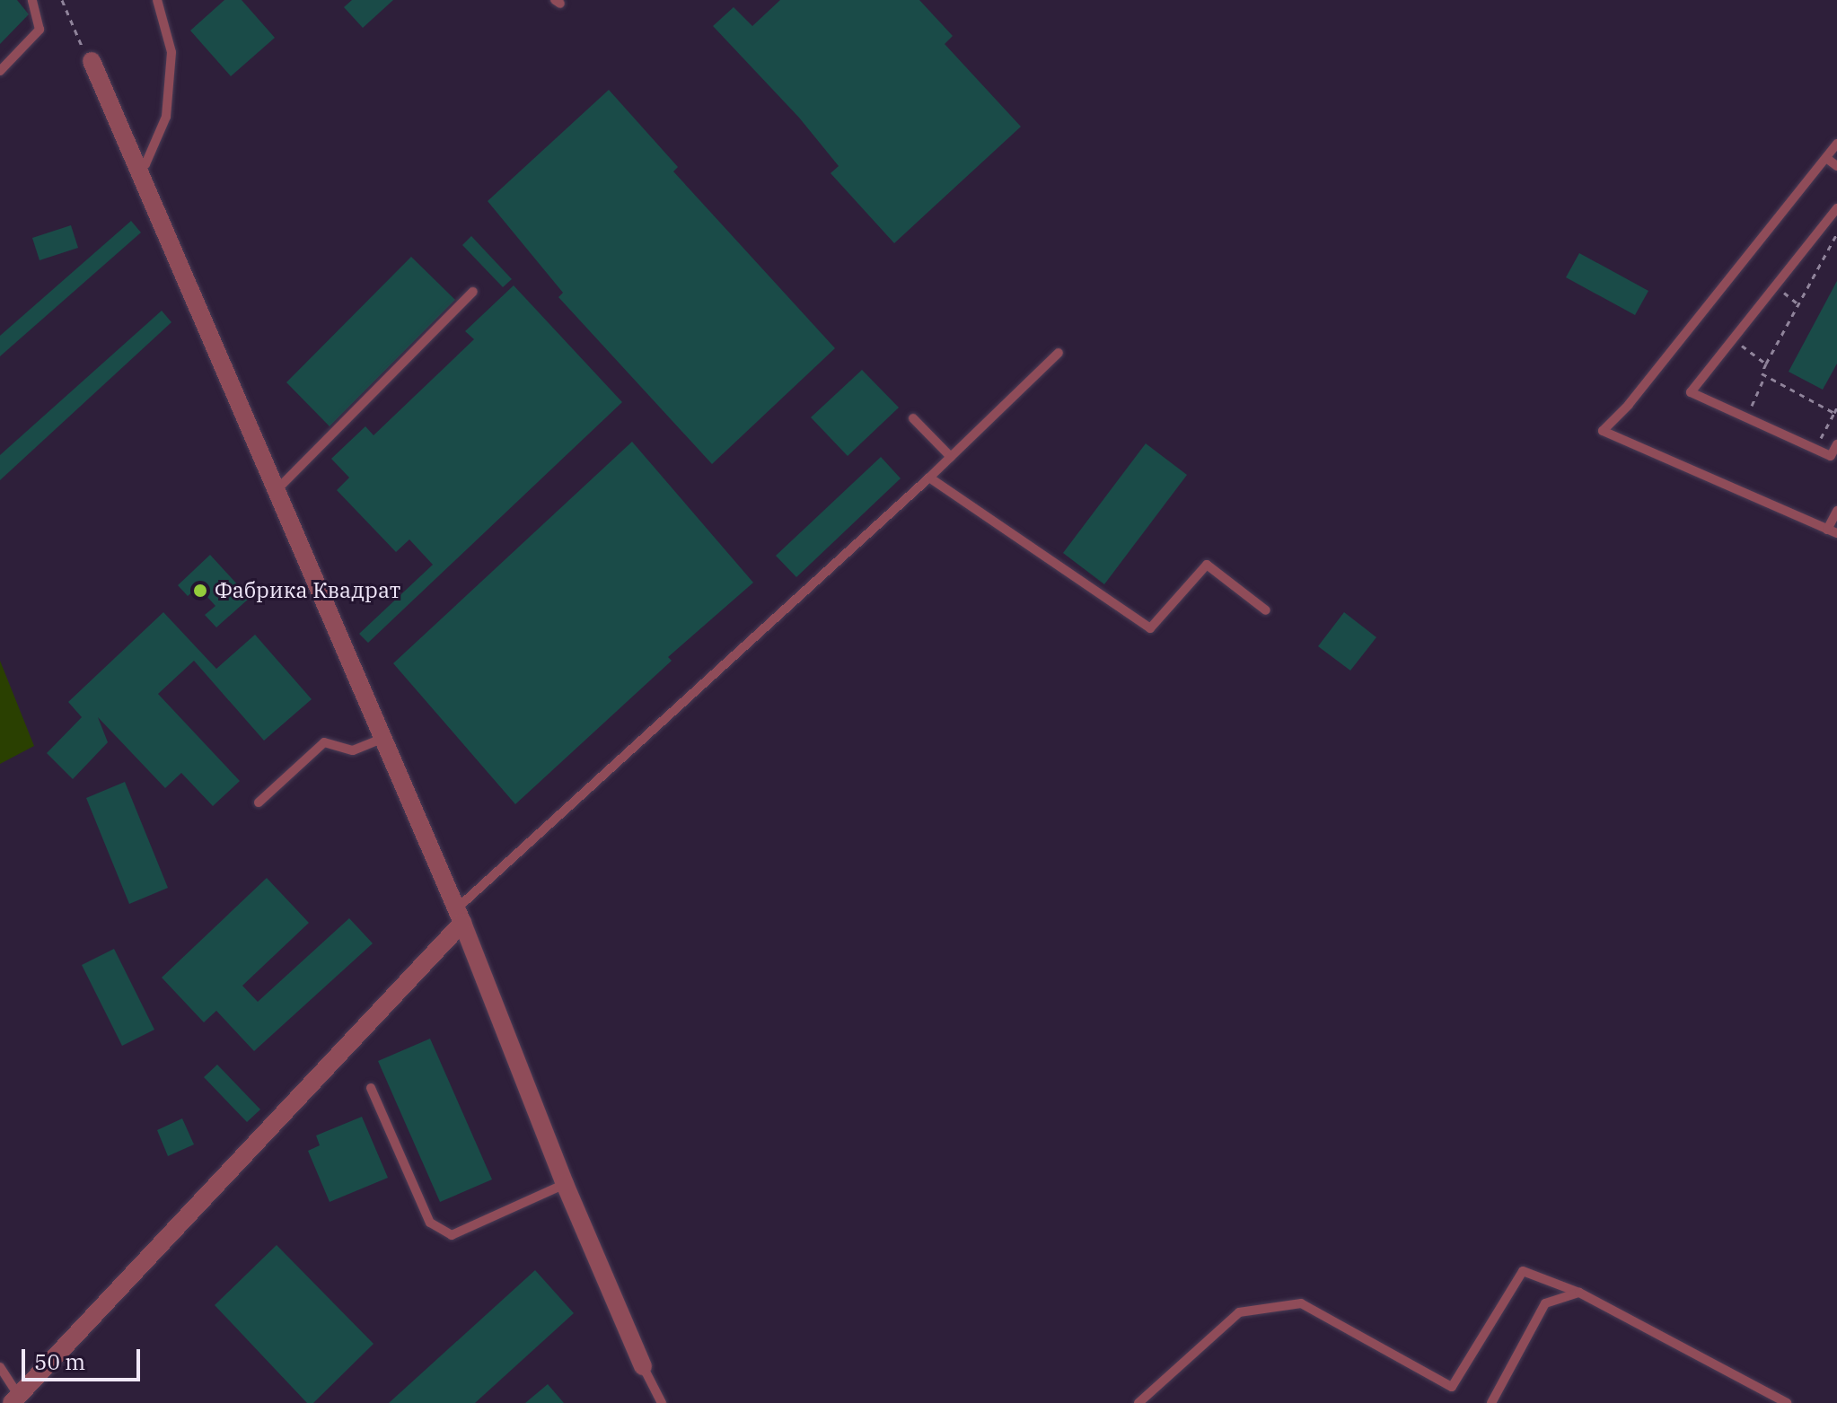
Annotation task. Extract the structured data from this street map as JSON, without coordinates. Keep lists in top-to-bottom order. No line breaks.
{"places":["Фабрика Квадрат"],"scale_bar":"50 m"}
